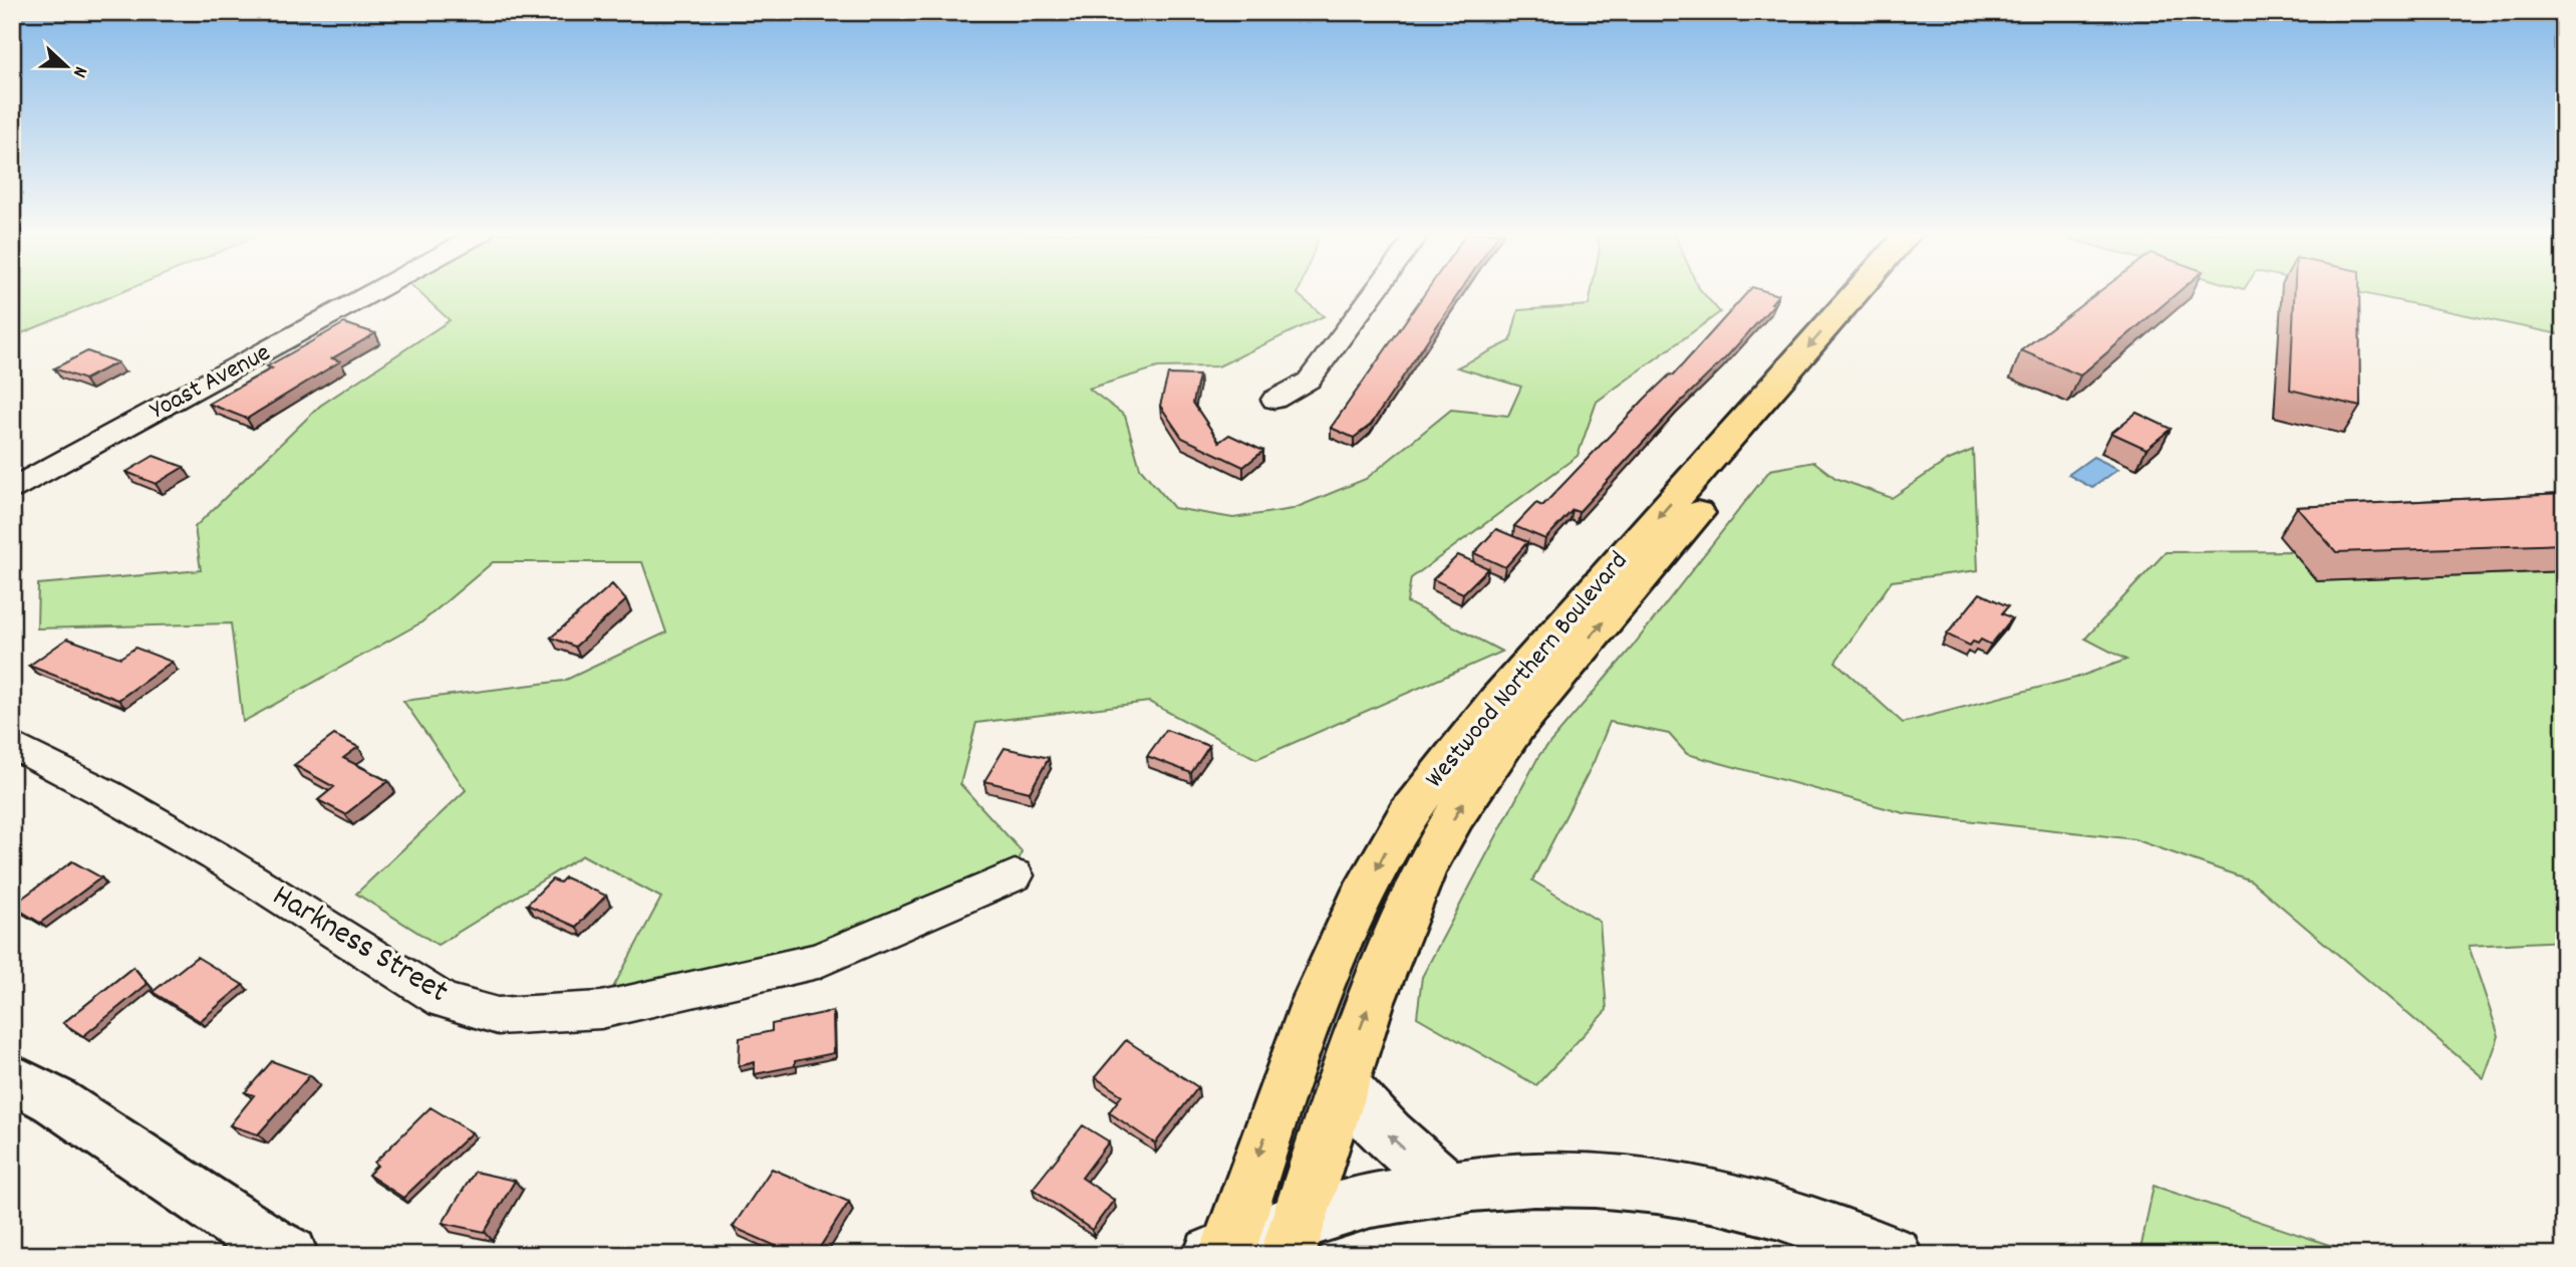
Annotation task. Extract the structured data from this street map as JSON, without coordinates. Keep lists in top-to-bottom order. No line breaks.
{"streets":{"main road":["Westwood Northern Boulevard"],"street":["Yoast Avenue","Harkness Street"]},"north":"right"}
